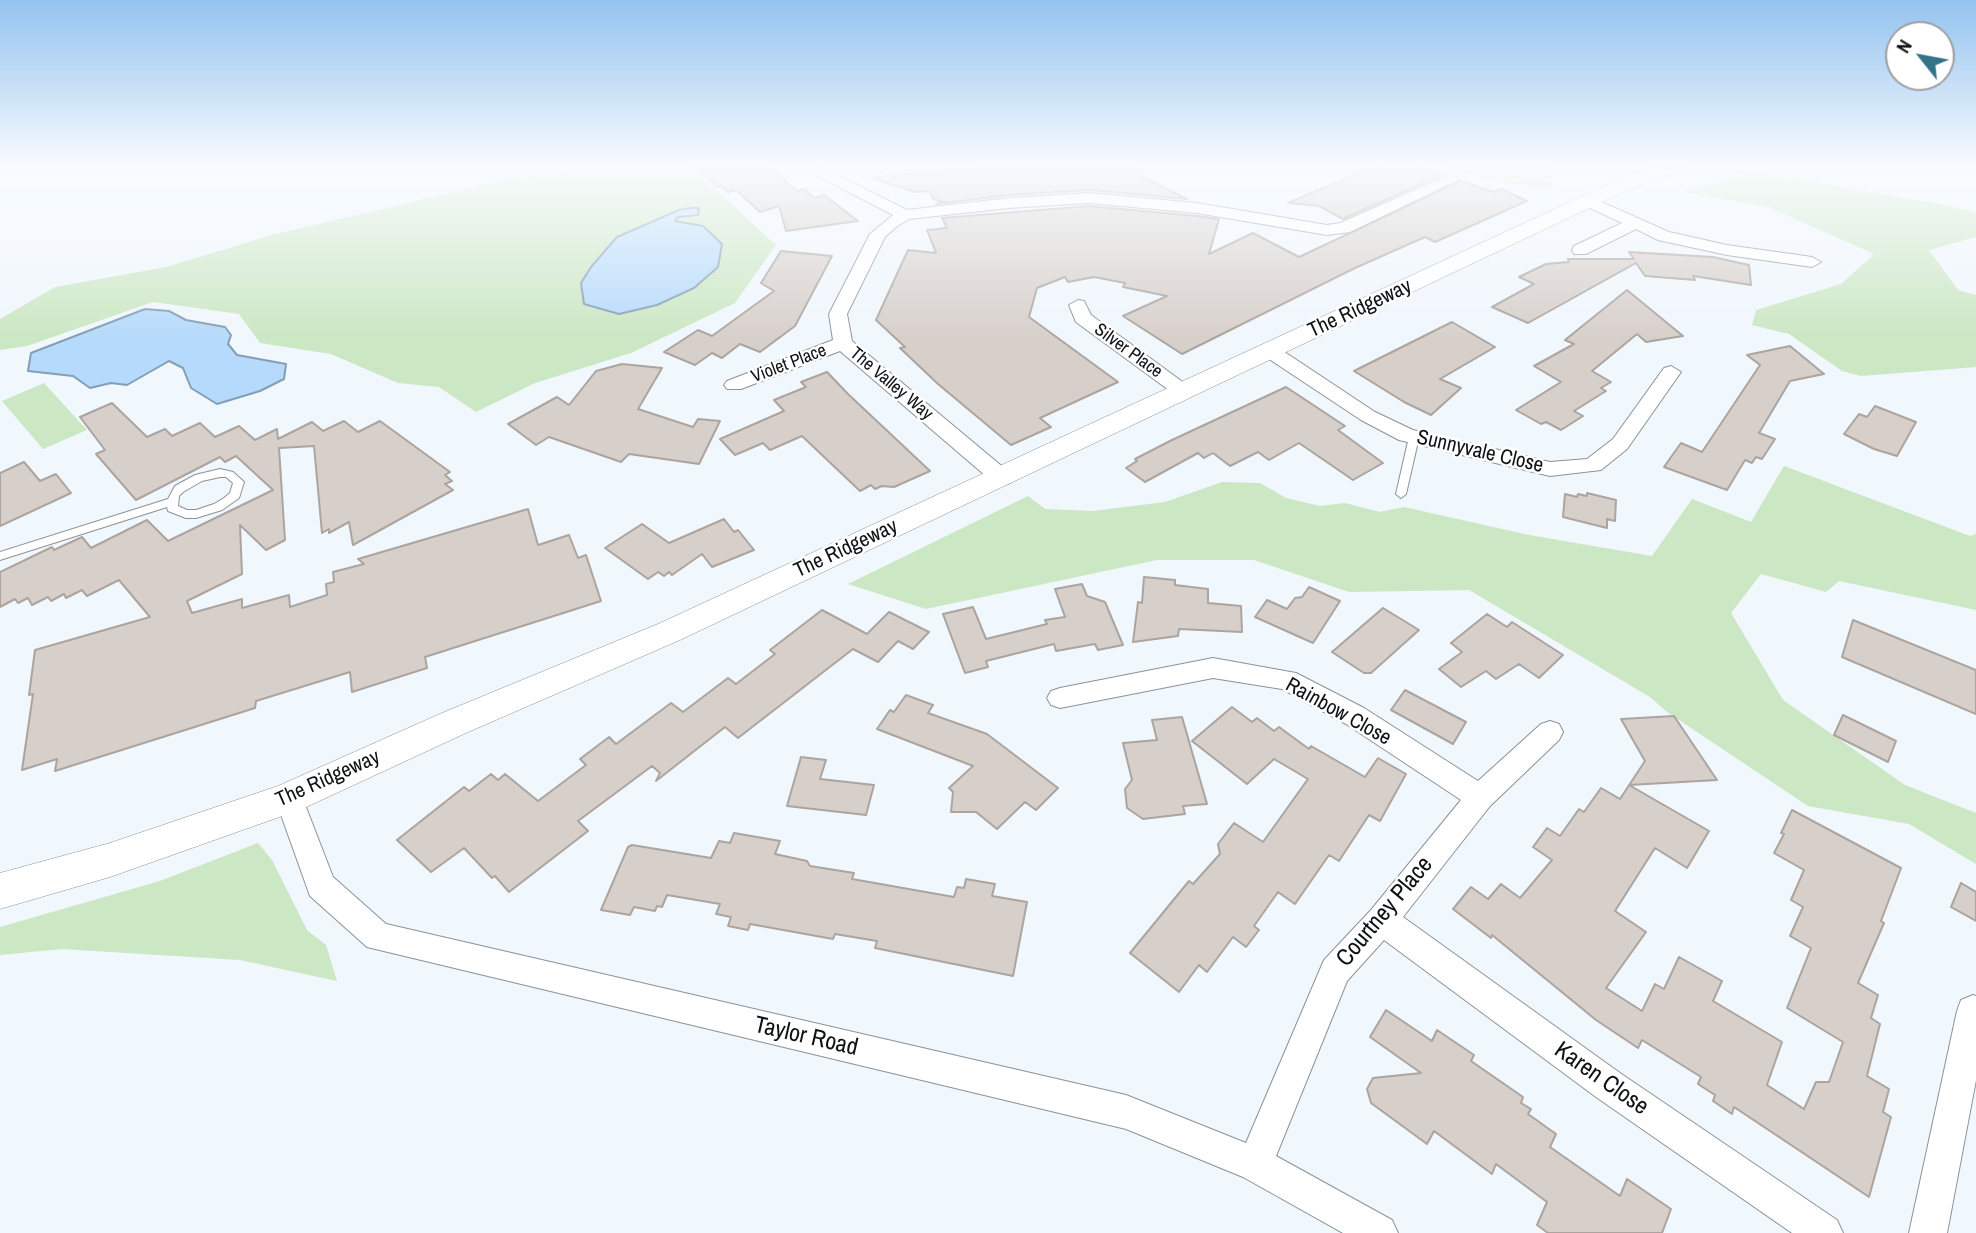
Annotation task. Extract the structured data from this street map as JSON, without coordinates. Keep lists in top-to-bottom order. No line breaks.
{"streets":{"street":["The Ridgeway","Silver Place","Violet Place","The Valley Way","Sunnyvale Close","Rainbow Close","Courtney Place","Taylor Road","Karen Close"]},"crossings":[["The Ridgeway","Silver Place"],["The Ridgeway","The Valley Way"],["The Ridgeway","Sunnyvale Close"],["The Ridgeway","Taylor Road"],["Violet Place","The Valley Way"],["Rainbow Close","Courtney Place"],["Courtney Place","Taylor Road"],["Courtney Place","Karen Close"]],"north":"top left"}
